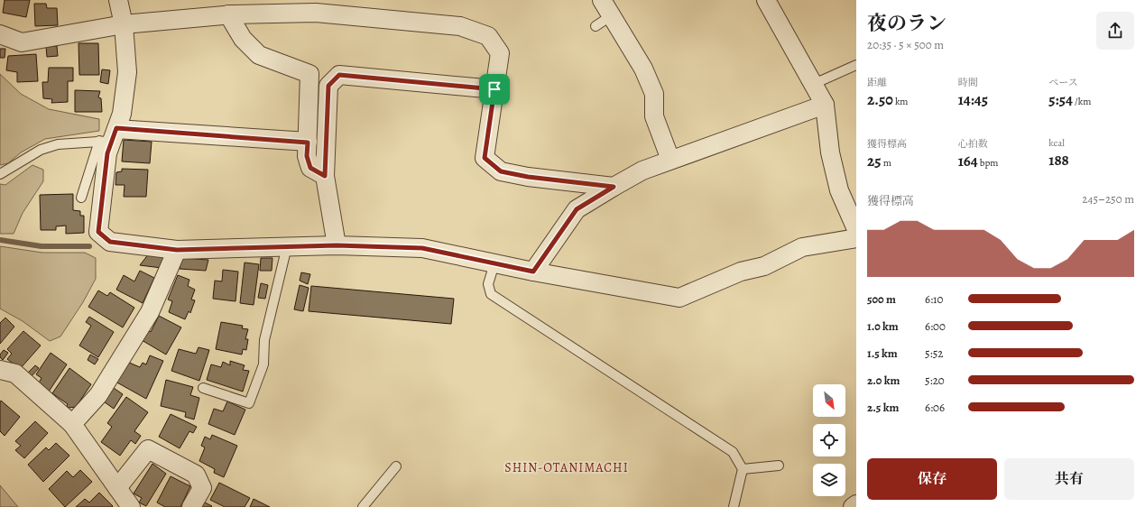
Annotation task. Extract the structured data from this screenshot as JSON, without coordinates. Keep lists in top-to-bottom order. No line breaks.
{"districts":["SHIN-OTANIMACHI"],"north":"bottom right","page":{"heading":["夜のラン","20:35 · 5 × 500 m"],"stats":[["距離","2.50 km"],["時間","14:45"],["ペース","5:54 /km"],["獲得標高","25 m"],["心拍数","164 bpm"],["kcal","188"]],"chart":["獲得標高","245–250 m"],"list":[{"name":"500 m","note":"6:10"},{"name":"1.0 km","note":"6:00"},{"name":"1.5 km","note":"5:52"},{"name":"2.0 km","note":"5:20"},{"name":"2.5 km","note":"6:06"}],"buttons":["保存","共有"]}}
